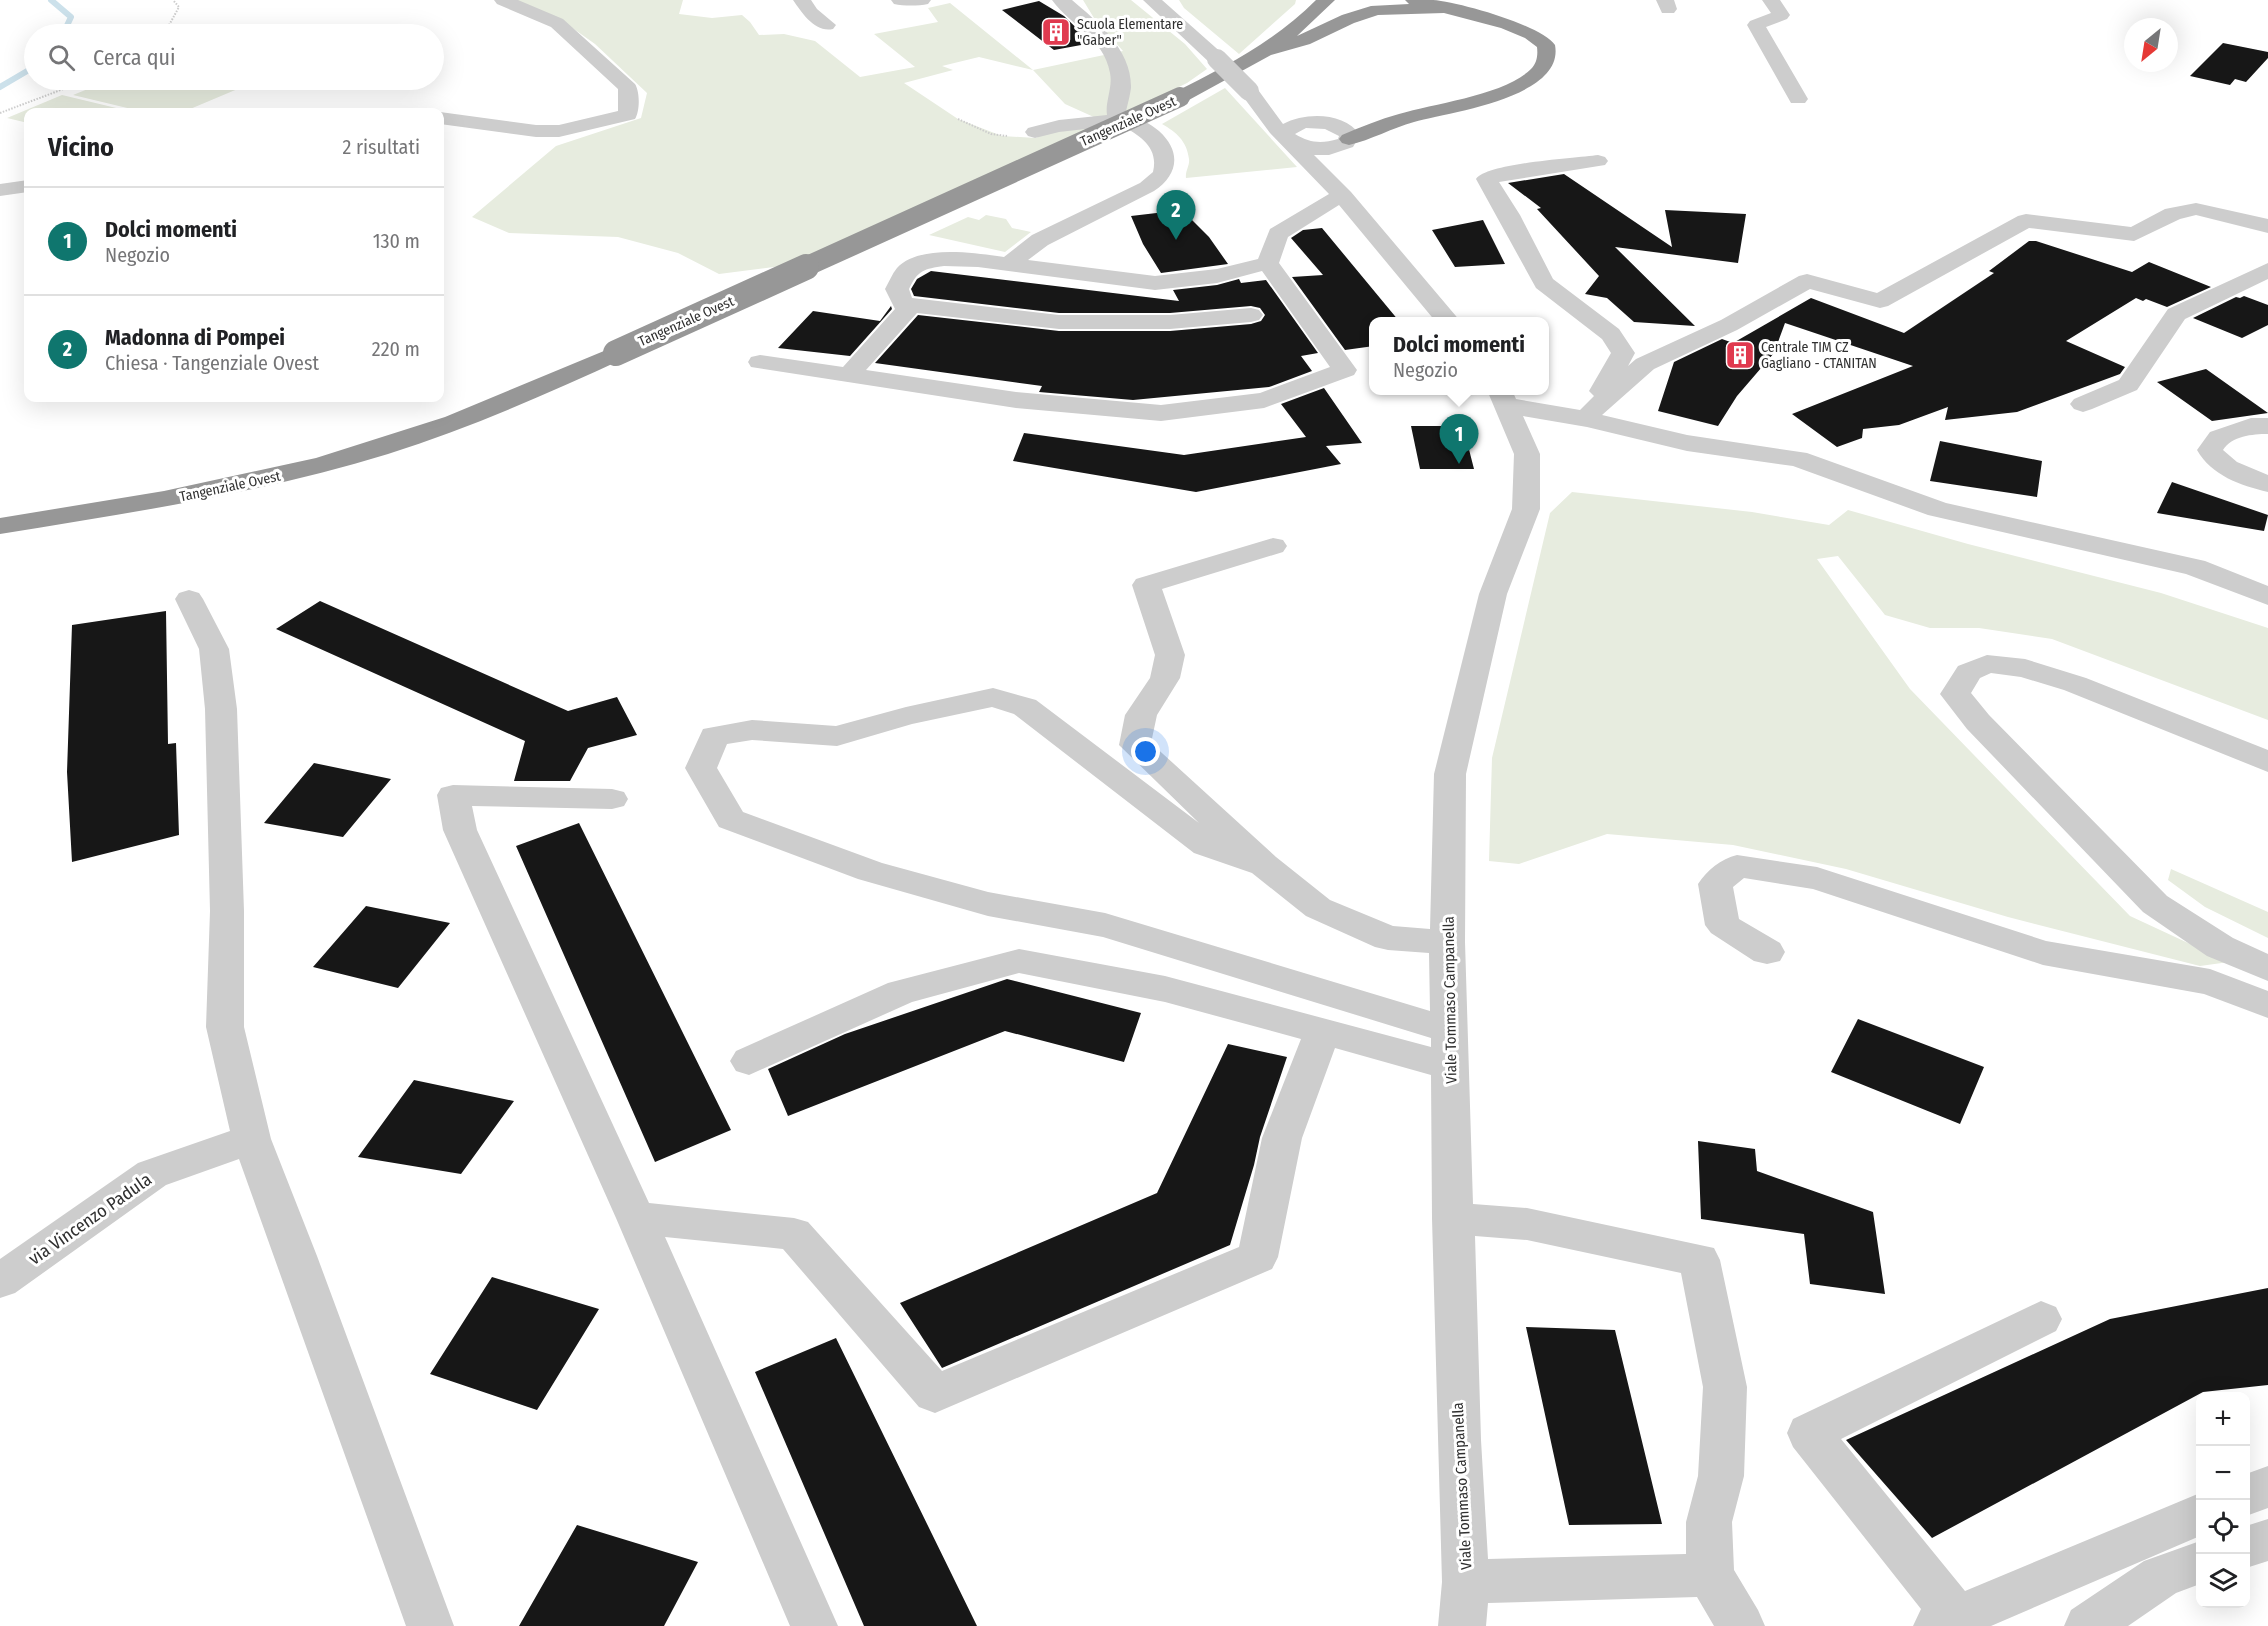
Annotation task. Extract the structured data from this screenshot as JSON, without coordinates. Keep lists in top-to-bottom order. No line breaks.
{"streets":{"highway":["Tangenziale Ovest"],"street":["Viale Tommaso Campanella","via Vincenzo Padula"]},"places":{"building":["Scuola Elementare \"Gaber\"","Centrale TIM CZ Gagliano - CTANITAN"]},"north":"bottom left","page":{"search":"Cerca qui","heading":["Vicino","2 risultati"],"list":[{"mark":"1","name":"Dolci momenti","note":"Negozio","value":"130 m"},{"mark":"2","name":"Madonna di Pompei","note":"Chiesa · Tangenziale Ovest","value":"220 m"}],"pins":["2","1"],"popup":["Dolci momenti","Negozio"],"map_buttons":["+","−"]}}
